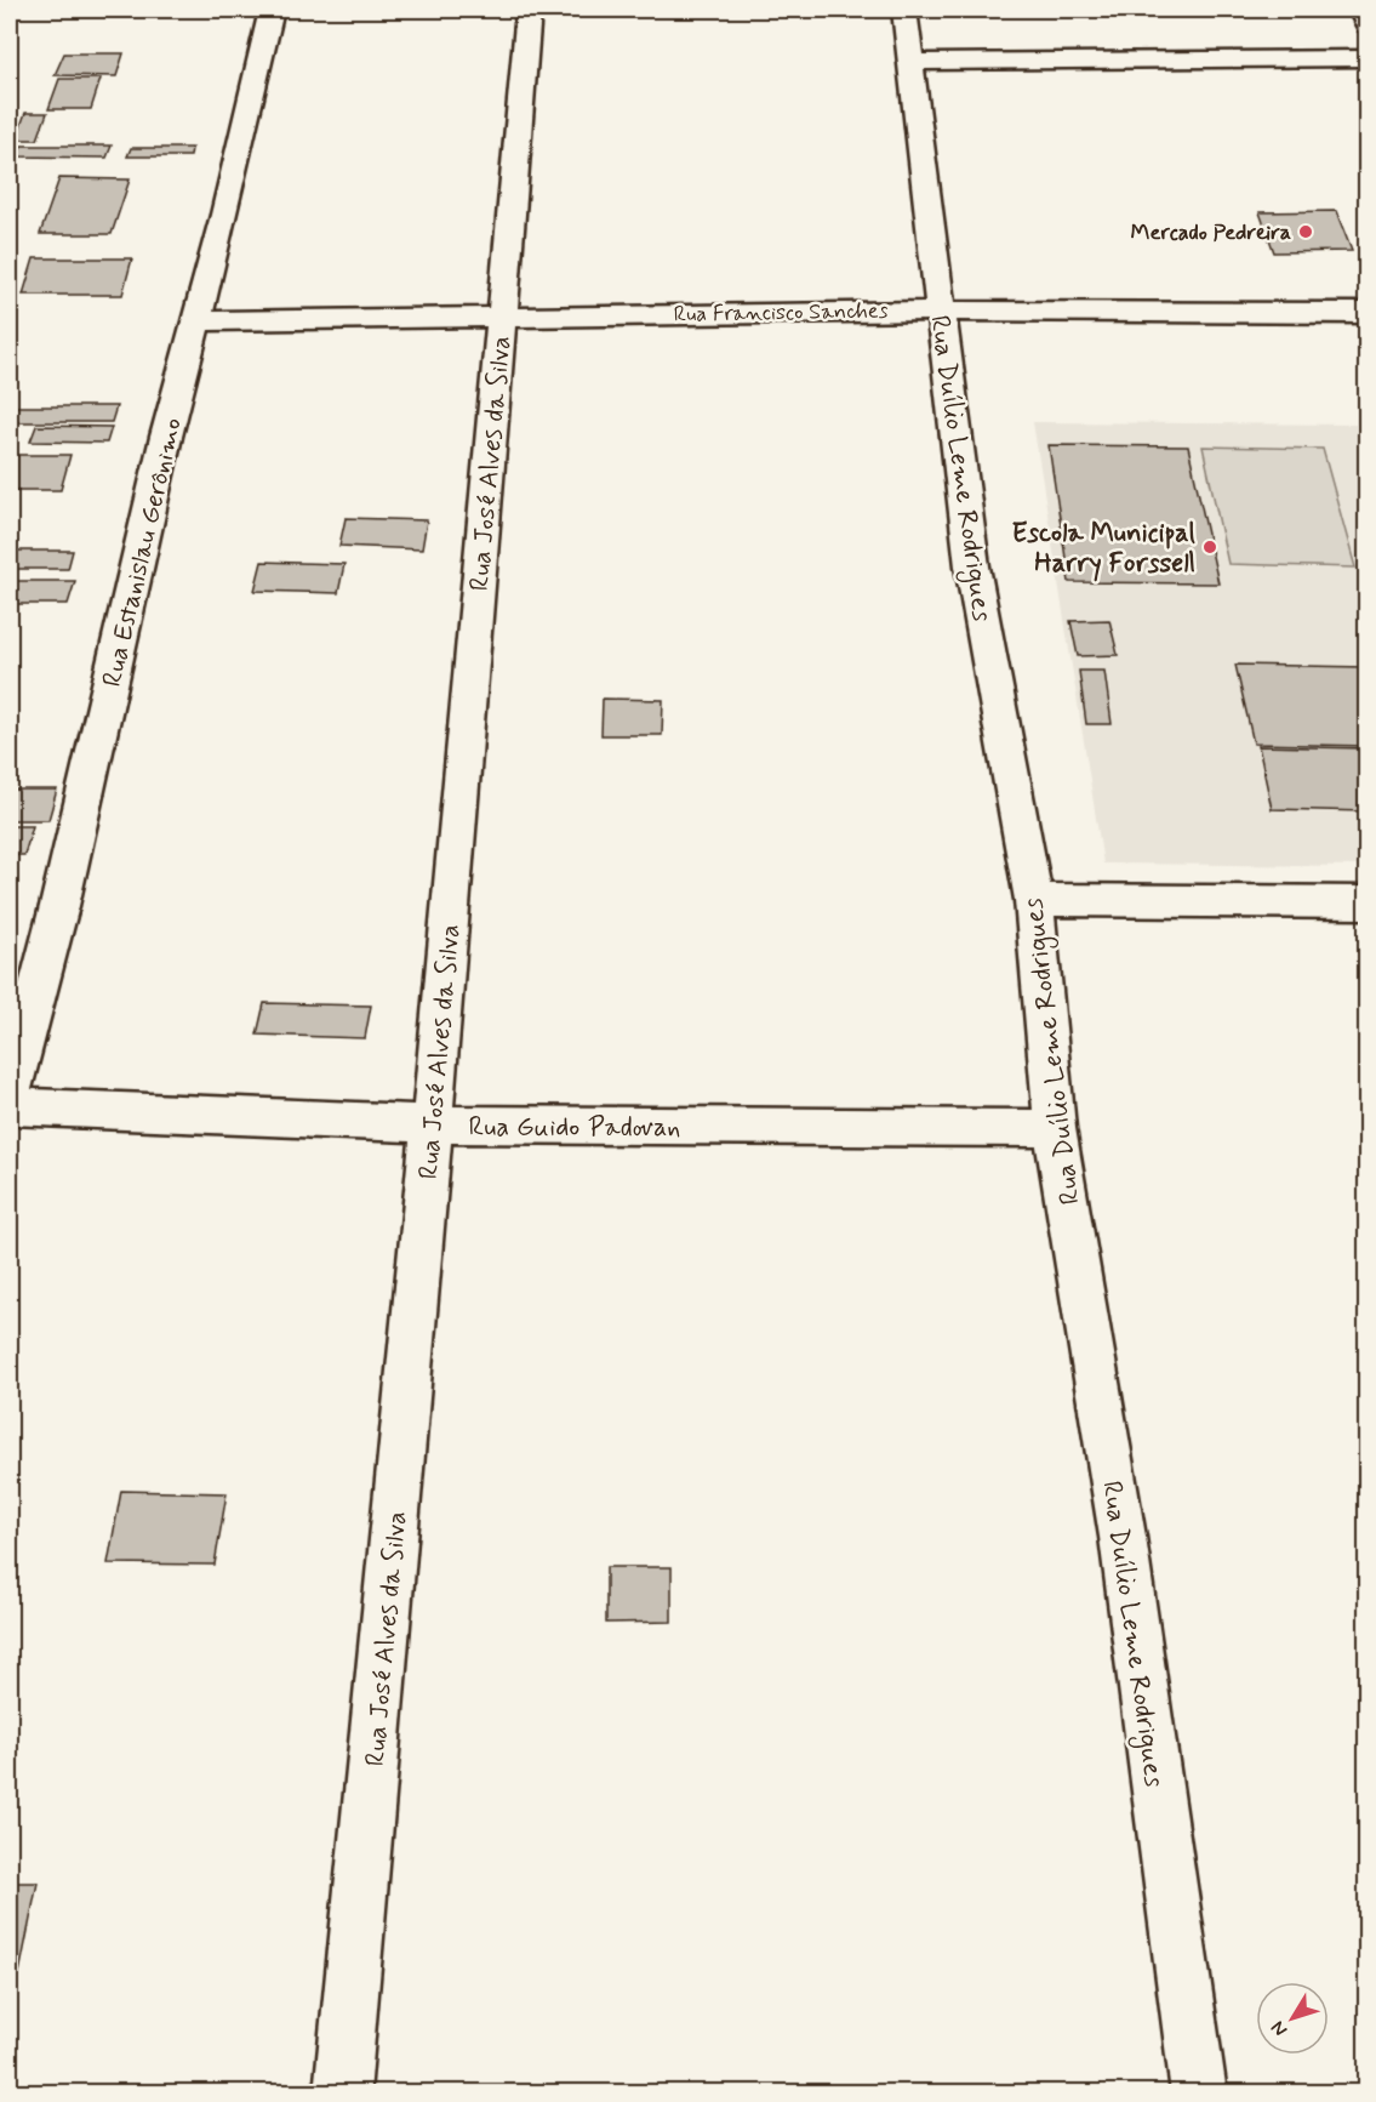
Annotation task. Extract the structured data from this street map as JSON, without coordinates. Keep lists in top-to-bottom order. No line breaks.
{"streets":{"street":["Rua Francisco Sanches","Rua José Alves da Silva","Rua Duílio Leme Rodrigues","Rua Estanislau Gerônimo","Rua Guido Padovan"]},"crossings":[["Rua Francisco Sanches","Rua José Alves da Silva"],["Rua Francisco Sanches","Rua Duílio Leme Rodrigues"],["Rua Francisco Sanches","Rua Estanislau Gerônimo"],["Rua José Alves da Silva","Rua Guido Padovan"],["Rua Duílio Leme Rodrigues","Rua Guido Padovan"]],"places":["Mercado Pedreira","Escola Municipal Harry Forssell"],"north":"bottom left"}
